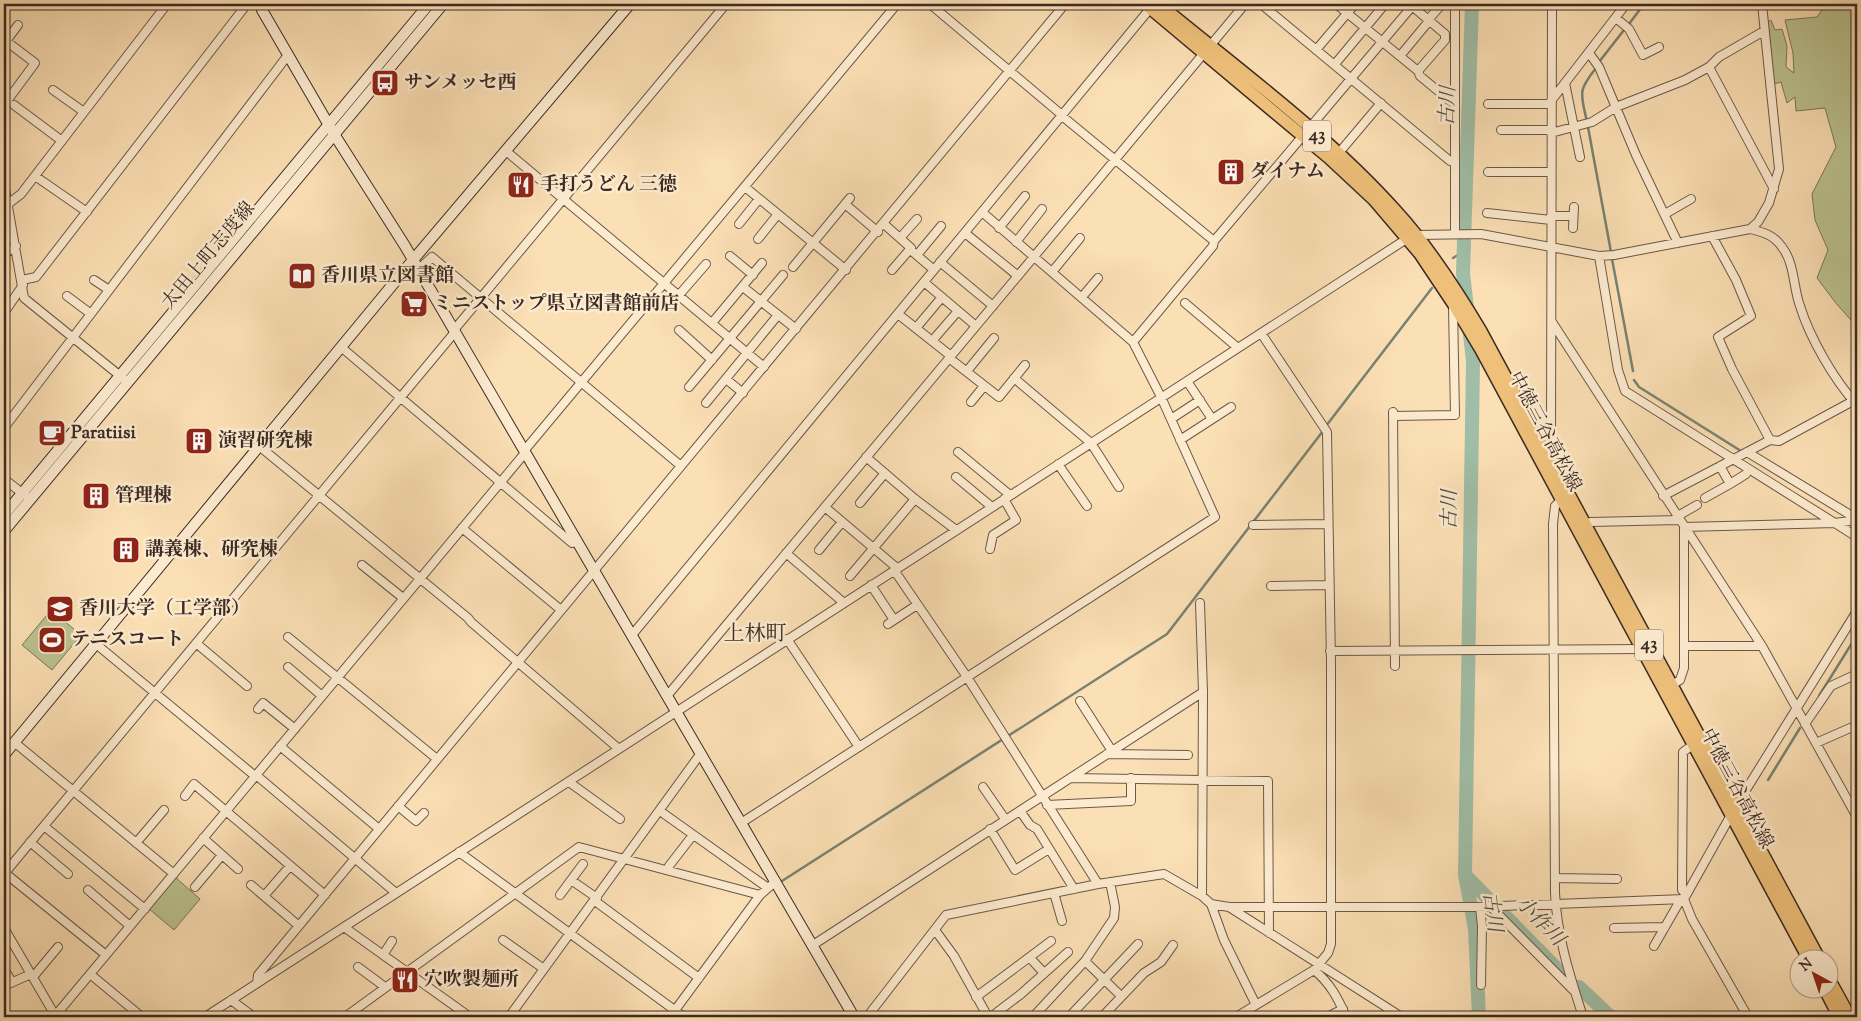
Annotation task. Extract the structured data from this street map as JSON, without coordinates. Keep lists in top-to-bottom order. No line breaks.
{"streets":{"main road":["43","中徳三谷高松線"],"street":["太田上町志度線"]},"districts":["上林町"],"water":["古川","小作川"],"places":{"bus stop":["サンメッセ西"],"building":["ダイナム","演習研究棟","管理棟","講義棟、研究棟"],"restaurant":["手打うどん 三徳","穴吹製麺所"],"library":["香川県立図書館"],"supermarket":["ミニストップ県立図書館前店"],"cafe":["Paratiisi"],"school or university":["香川大学（工学部）"],"sports":["テニスコート"]},"north":"top left"}
